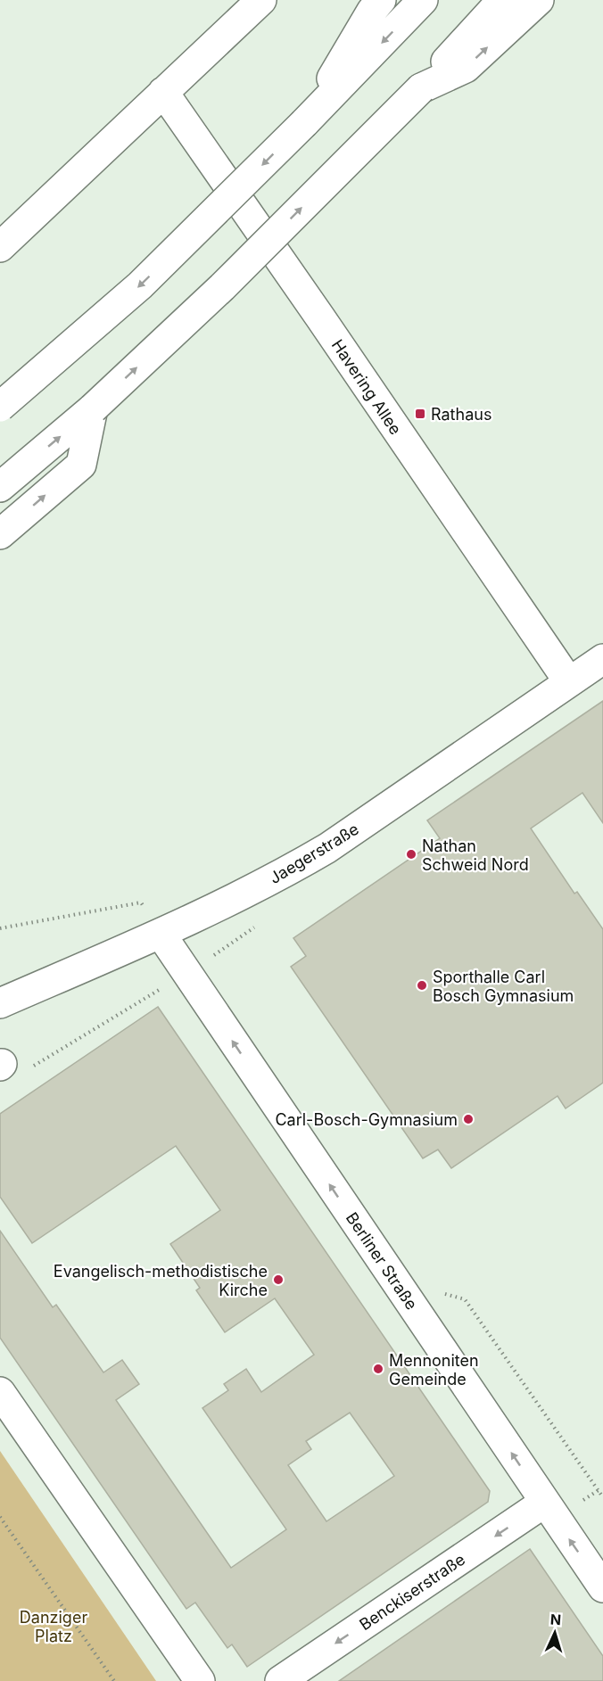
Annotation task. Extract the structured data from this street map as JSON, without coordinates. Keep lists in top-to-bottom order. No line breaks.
{"streets":{"main road":["Havering Allee","Jaegerstraße","Berliner Straße","Benckiserstraße"]},"crossings":[["Havering Allee","Jaegerstraße"],["Jaegerstraße","Berliner Straße"],["Berliner Straße","Benckiserstraße"]],"one_way":["Berliner Straße","Benckiserstraße"],"parks":["Danziger Platz"],"places":{"transit":["Rathaus"],"other":["Nathan Schweid Nord","Sporthalle Carl Bosch Gymnasium","Carl-Bosch-Gymnasium","Evangelisch-methodistische Kirche","Mennoniten Gemeinde"]},"north":"top"}
